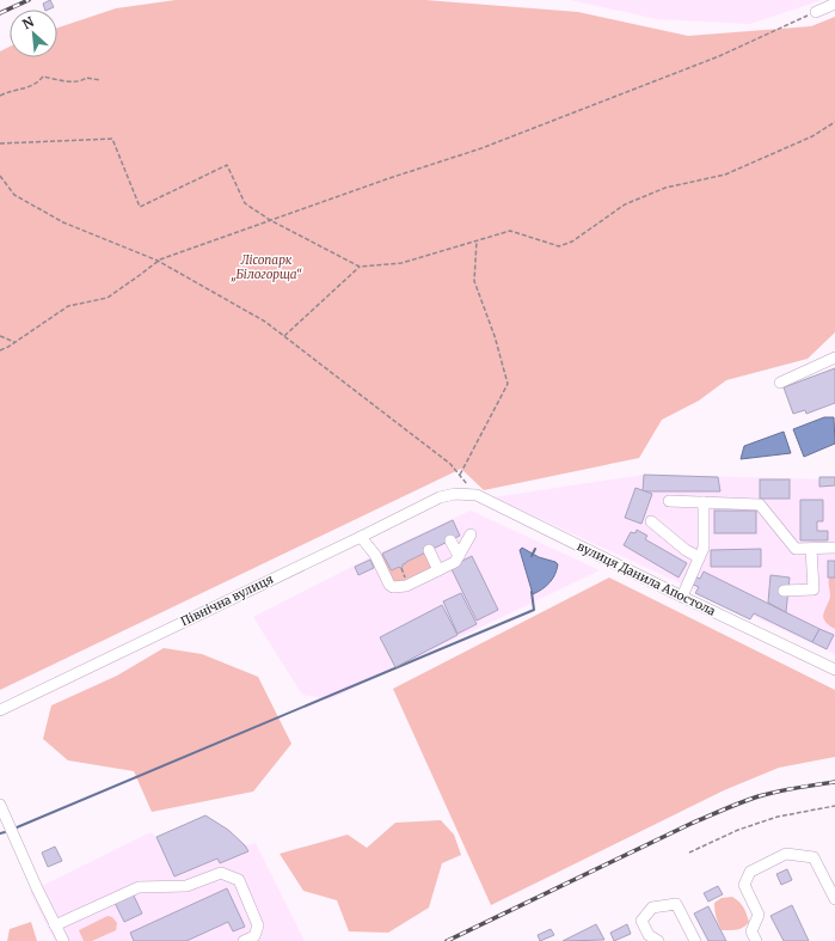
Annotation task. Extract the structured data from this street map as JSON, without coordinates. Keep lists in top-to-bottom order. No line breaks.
{"streets":{"street":["вулиця Данила Апостола","Північна вулиця"]},"crossings":[["вулиця Данила Апостола","Північна вулиця"]],"parks":["Лісопарк „Білогорща“"],"north":"top left"}
